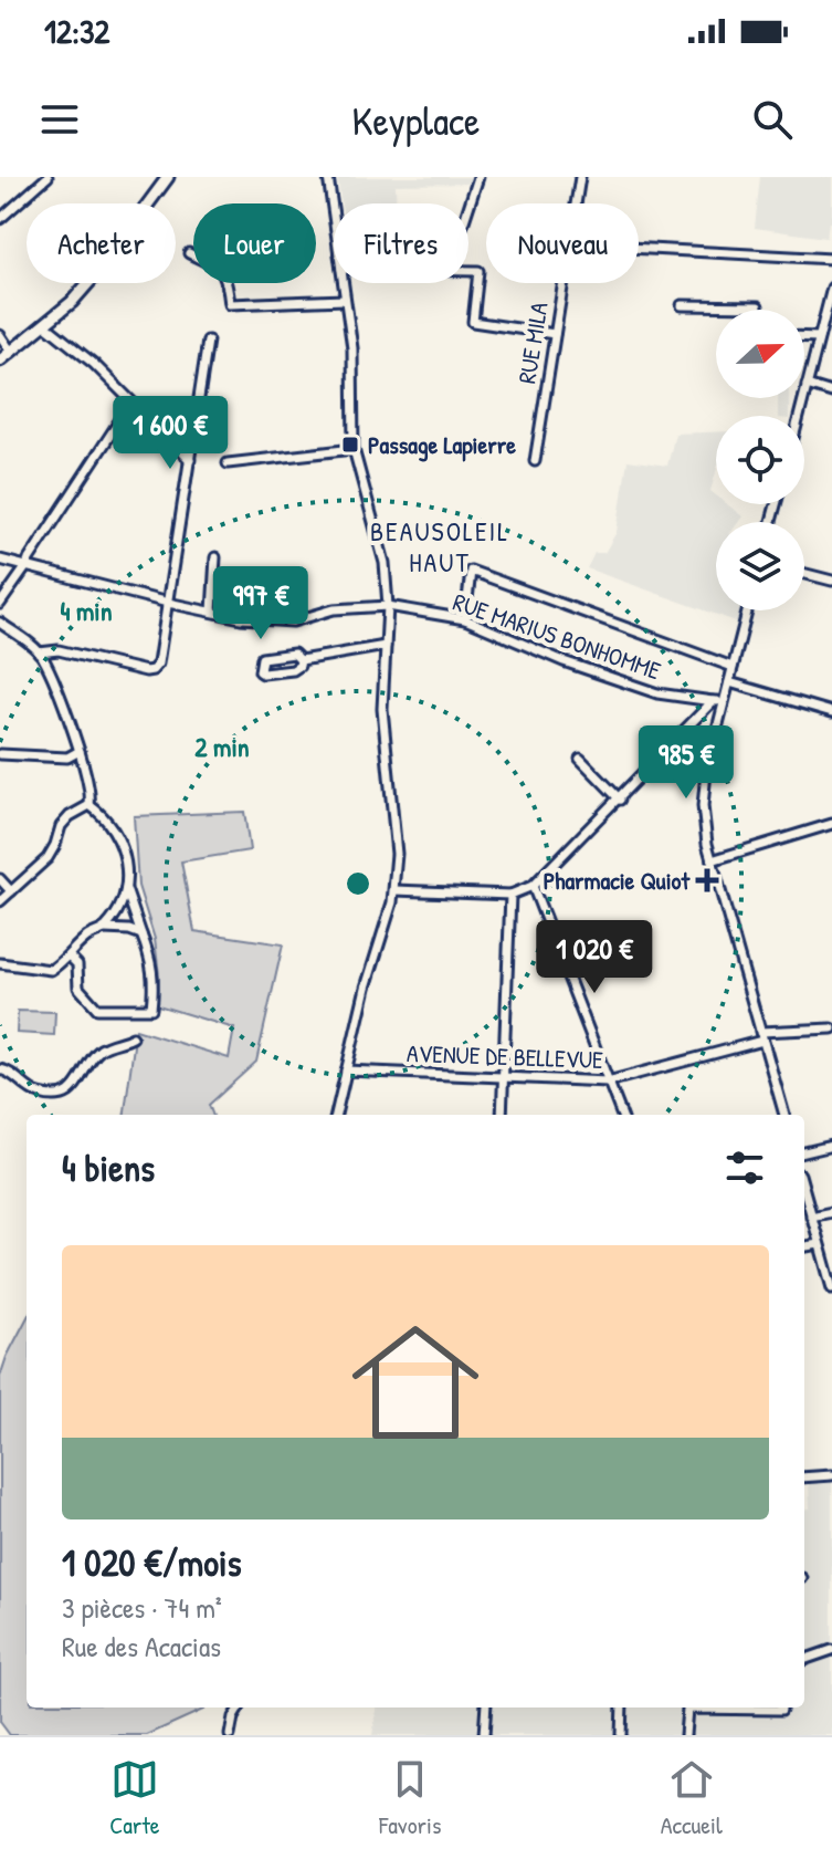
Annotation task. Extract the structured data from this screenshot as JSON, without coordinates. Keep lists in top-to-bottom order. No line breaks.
{"streets":{"street":["RUE MILA","RUE MARIUS BONHOMME","AVENUE DE BELLEVUE"]},"districts":["BEAUSOLEIL HAUT"],"places":{"transit":["Passage Lapierre"],"health":["Pharmacie Quiot"]},"north":"right","page":{"status":"12:32","header":"Keyplace","chip":["Acheter","Louer","Filtres","Nouveau"],"price":["1 600 €","997 €","985 €","1 020 €"],"heading":"4 biens","list":[{"name":"1 020 €/mois","note":"3 pièces · 74 m² · Rue des Acacias"}],"tabs":["Carte","Favoris","Accueil"]},"rings":["4 min","2 min"]}
